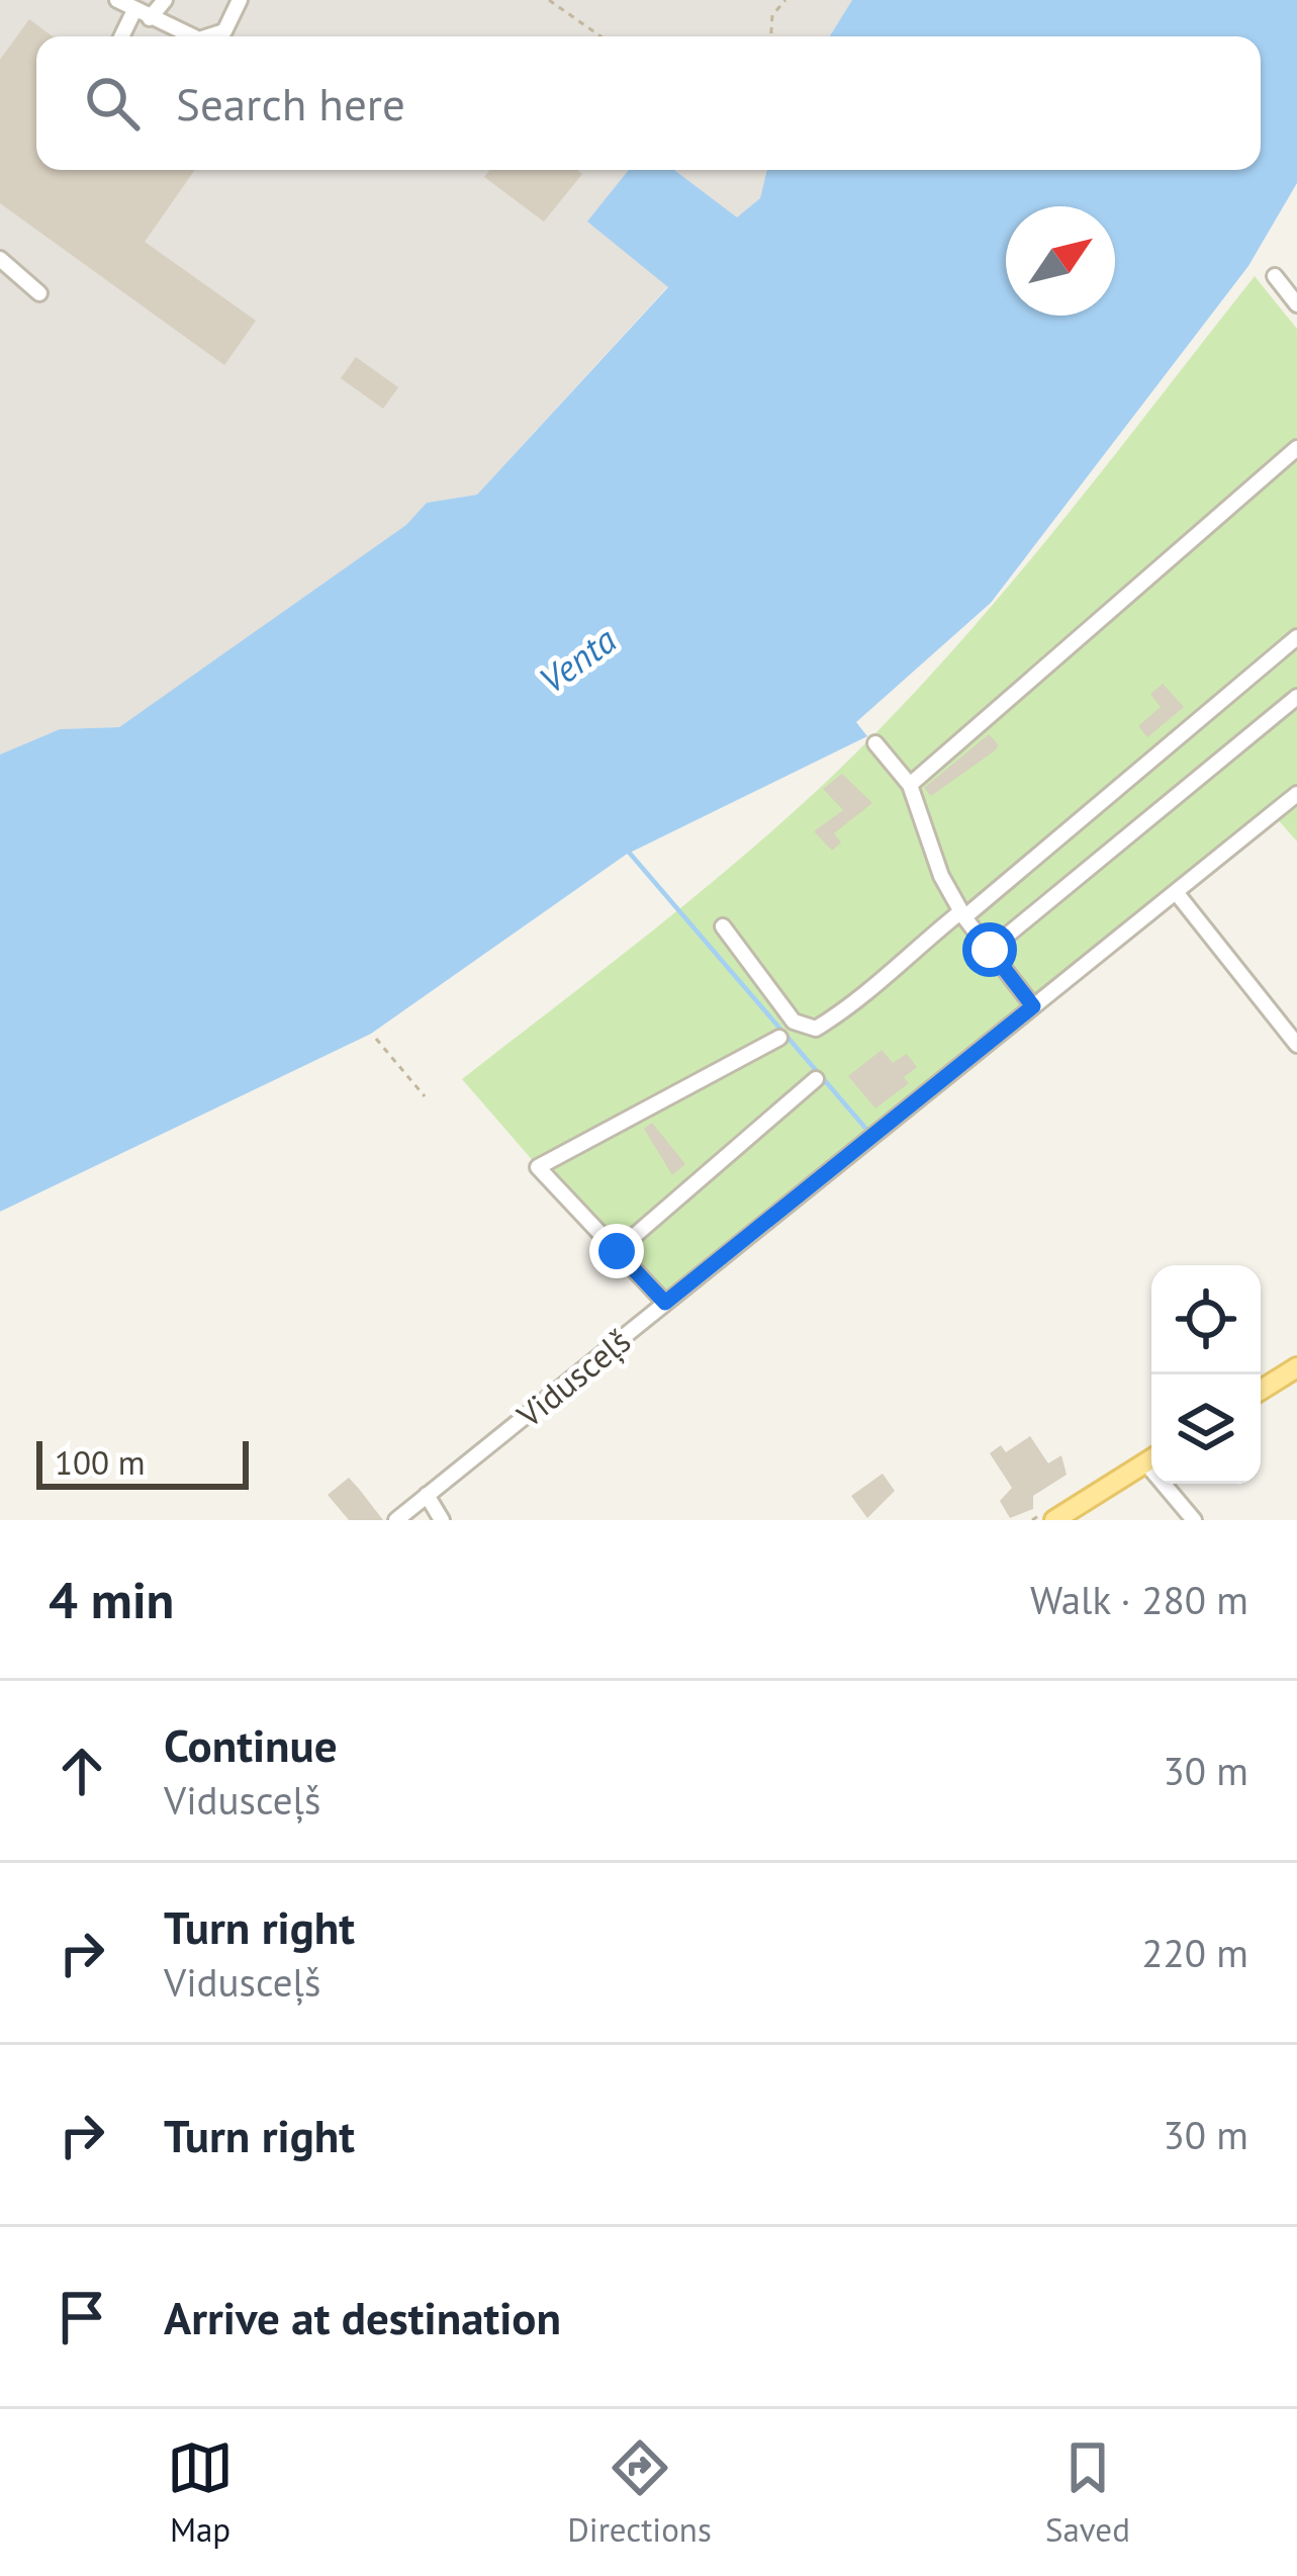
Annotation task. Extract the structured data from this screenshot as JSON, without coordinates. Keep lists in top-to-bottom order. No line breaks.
{"streets":{"street":["Vidusceļš"]},"water":["Venta"],"scale_bar":"100 m","north":"top right","page":{"search":"Search here","scale":"100 m","heading":["4 min","Walk · 280 m"],"list":[["Continue","Vidusceļš","30 m"],["Turn right","Vidusceļš","220 m"],["Turn right","30 m"],"Arrive at destination"],"nav":["Map","Directions","Saved"]}}
